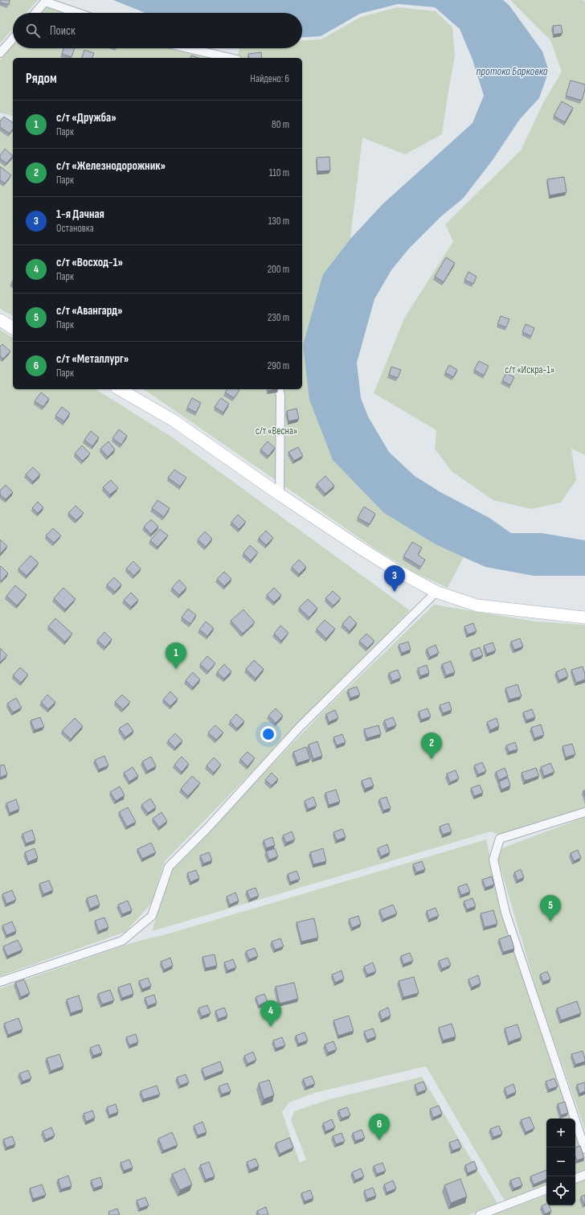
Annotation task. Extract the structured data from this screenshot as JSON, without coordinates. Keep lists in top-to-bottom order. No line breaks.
{"water":["протока Барковка"],"parks":["с/т «Искра-1»","с/т «Весна»"],"page":{"search":"Поиск","heading":["Рядом","Найдено: 6"],"list":[{"mark":"1","name":"с/т «Дружба»","note":"Парк","value":"80 m"},{"mark":"2","name":"с/т «Железнодорожник»","note":"Парк","value":"110 m"},{"mark":"3","name":"1-я Дачная","note":"Остановка","value":"130 m"},{"mark":"4","name":"с/т «Восход-1»","note":"Парк","value":"200 m"},{"mark":"5","name":"с/т «Авангард»","note":"Парк","value":"230 m"},{"mark":"6","name":"с/т «Металлург»","note":"Парк","value":"290 m"}],"pins":["3","1","2","5","4","6"],"map_buttons":["+","−"]}}
